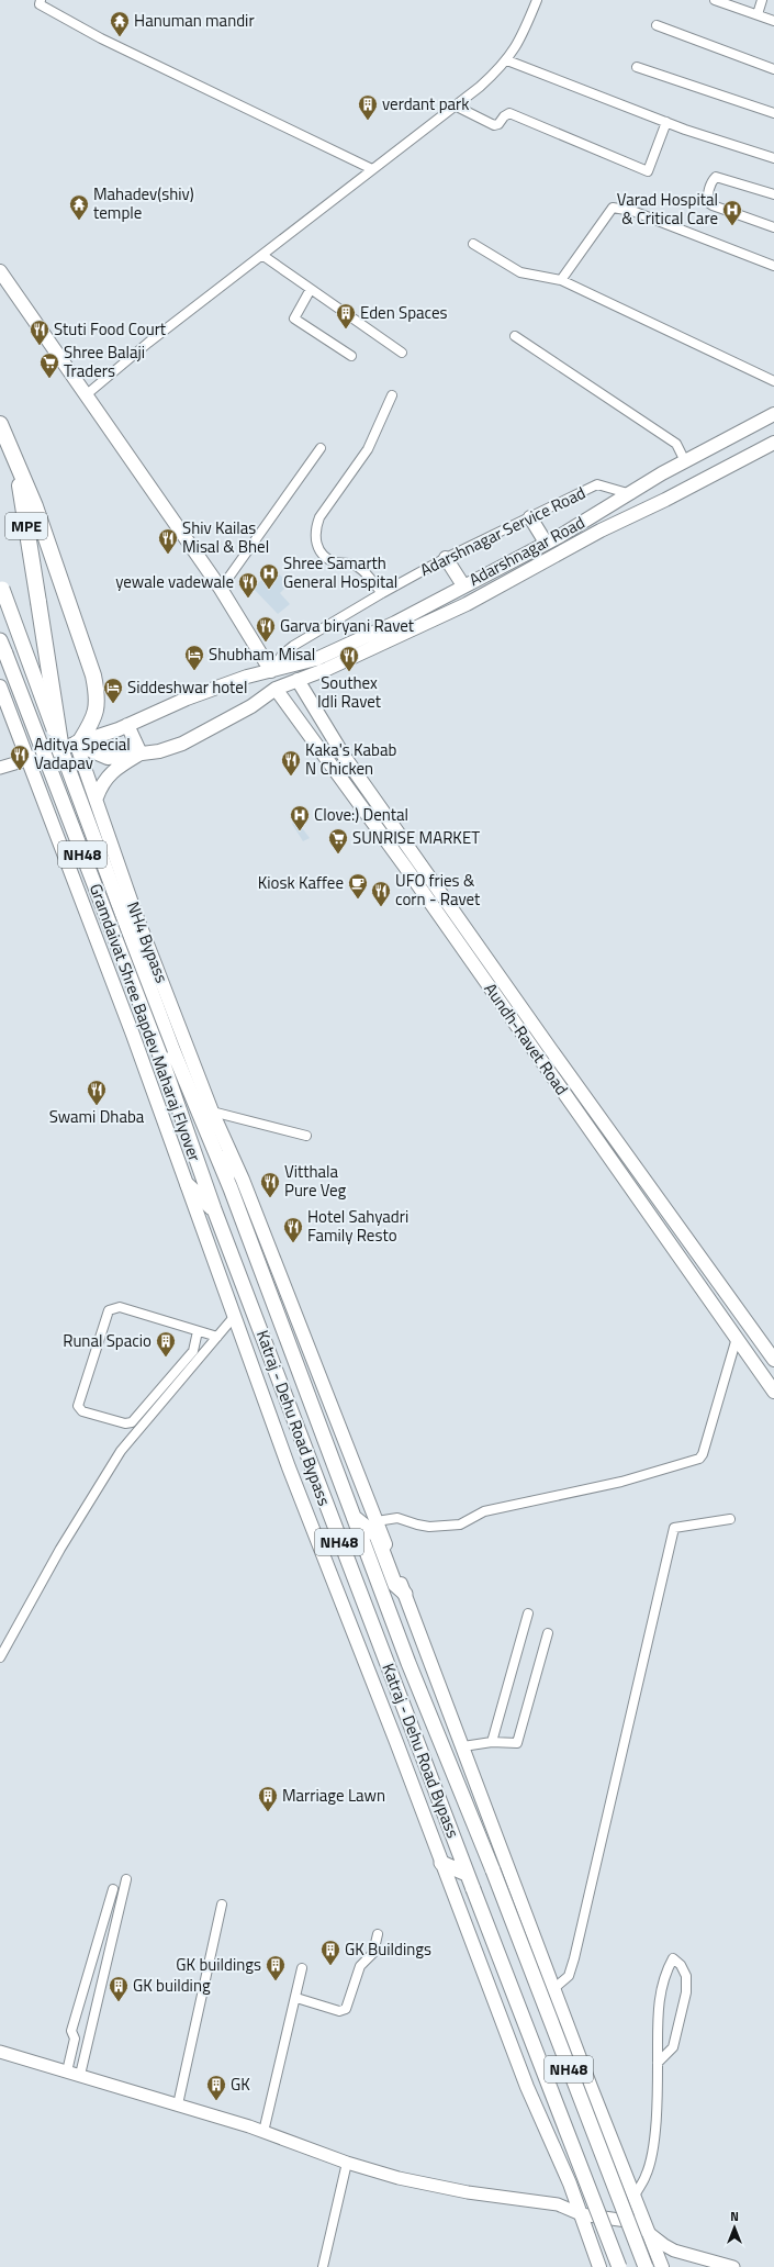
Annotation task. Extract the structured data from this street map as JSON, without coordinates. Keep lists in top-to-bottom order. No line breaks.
{"streets":{"highway":["MPE","NH48","Gramdaivat Shree Bapdev Maharaj Flyover","Katraj - Dehu Road Bypass"],"main road":["Adarshnagar Road","NH4 Bypass","Aundh-Ravet Road"],"street":["Adarshnagar Service Road"]},"crossings":[["MPE","Gramdaivat Shree Bapdev Maharaj Flyover"],["Adarshnagar Service Road","Adarshnagar Road"],["Adarshnagar Road","NH4 Bypass"],["Adarshnagar Road","Aundh-Ravet Road"],["NH48","Katraj - Dehu Road Bypass"],["NH4 Bypass","Gramdaivat Shree Bapdev Maharaj Flyover"],["NH4 Bypass","Katraj - Dehu Road Bypass"],["Gramdaivat Shree Bapdev Maharaj Flyover","Katraj - Dehu Road Bypass"]],"places":{"temple":["Hanuman mandir","Mahadev(shiv) temple"],"building":["verdant park","Eden Spaces","Runal Spacio","Marriage Lawn","GK Buildings","GK buildings","GK building","GK"],"hospital":["Varad Hospital & Critical Care","Shree Samarth General Hospital","Clove:) Dental"],"restaurant":["Stuti Food Court","Shiv Kailas Misal & Bhel","yewale vadewale","Garva biryani Ravet","Southex Idli Ravet","Aditya Special Vadapav","Kaka's Kabab N Chicken","UFO fries & corn - Ravet","Swami Dhaba","Vitthala Pure Veg","Hotel Sahyadri Family Resto"],"supermarket":["Shree Balaji Traders","SUNRISE MARKET"],"hotel":["Shubham Misal","Siddeshwar hotel"],"cafe":["Kiosk Kaffee"]},"north":"top"}
